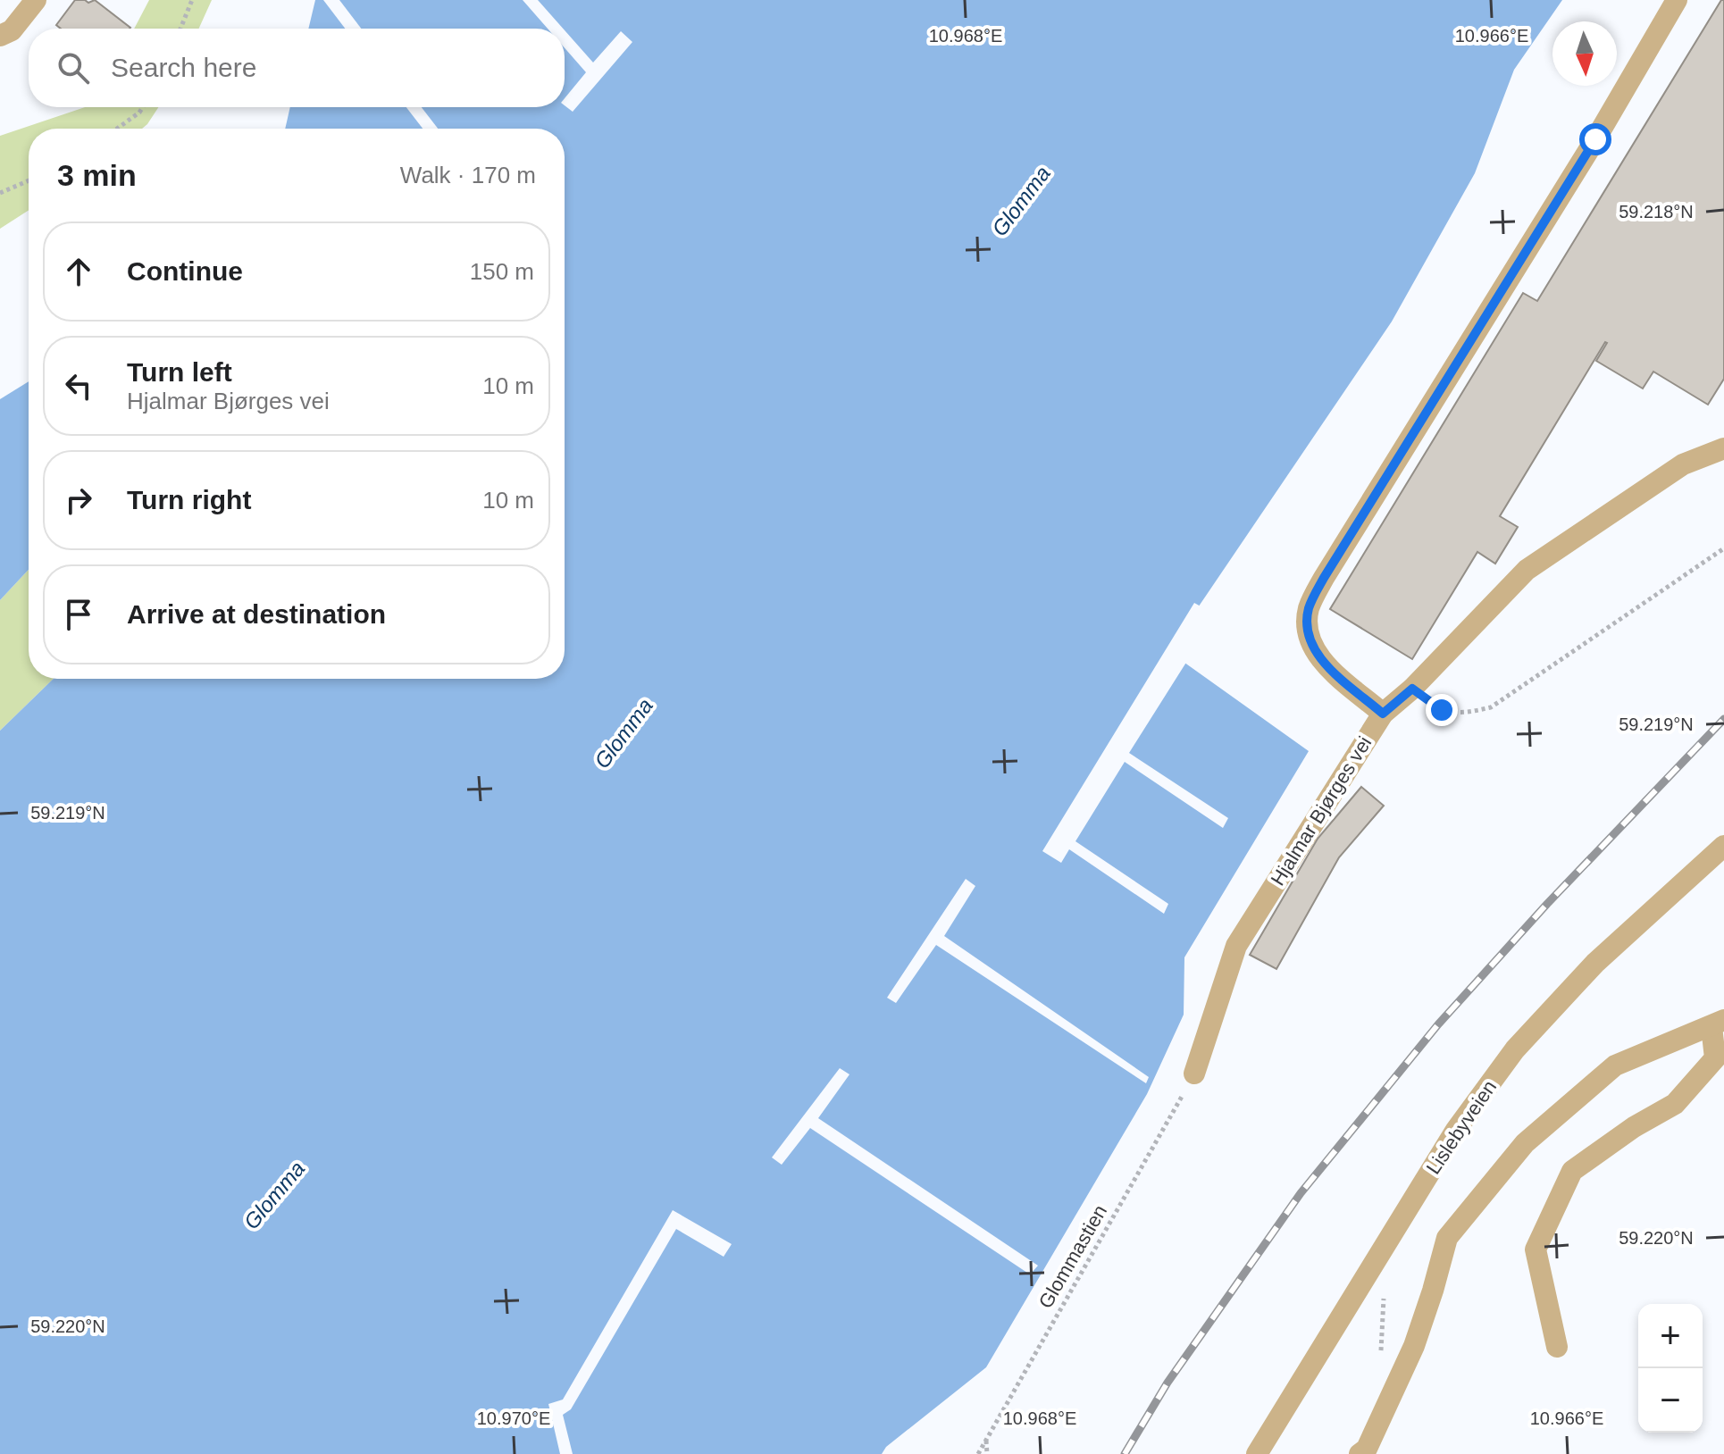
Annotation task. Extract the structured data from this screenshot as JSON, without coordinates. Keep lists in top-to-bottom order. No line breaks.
{"streets":{"street":["Hjalmar Bjørges vei","Lislebyveien"],"path":["Glommastien"]},"crossings":[["Hjalmar Bjørges vei","Glommastien"]],"water":["Glomma"],"north":"bottom","page":{"search":"Search here","heading":["3 min","Walk · 170 m"],"list":[["Continue","150 m"],["Turn left","Hjalmar Bjørges vei","10 m"],["Turn right","10 m"],"Arrive at destination"],"map_buttons":["+","−"]},"coordinates":["10.968°E","10.966°E","59.218°N","59.219°N","59.220°N","10.970°E"]}
